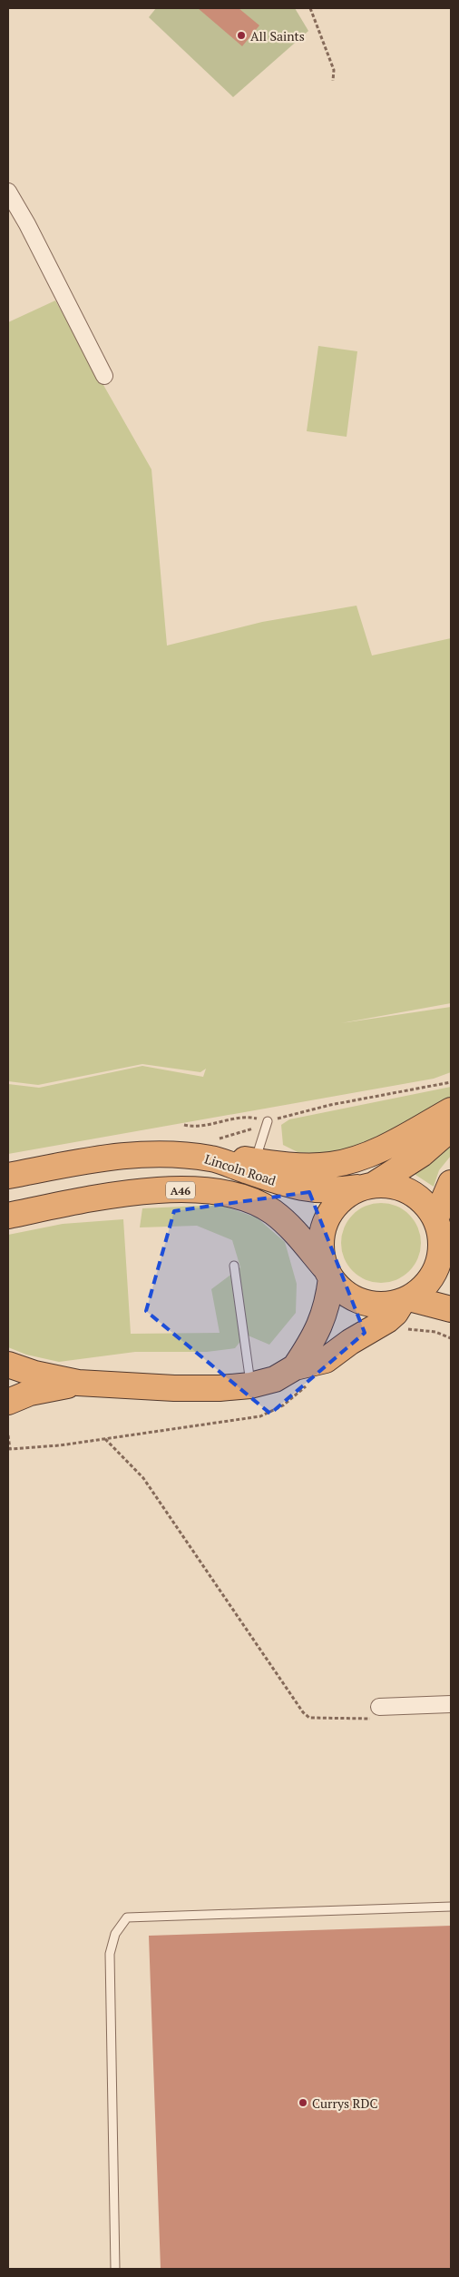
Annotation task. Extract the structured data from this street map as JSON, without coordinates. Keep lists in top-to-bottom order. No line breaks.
{"streets":{"highway":["Lincoln Road","A46"]},"places":["All Saints","Currys RDC"]}
